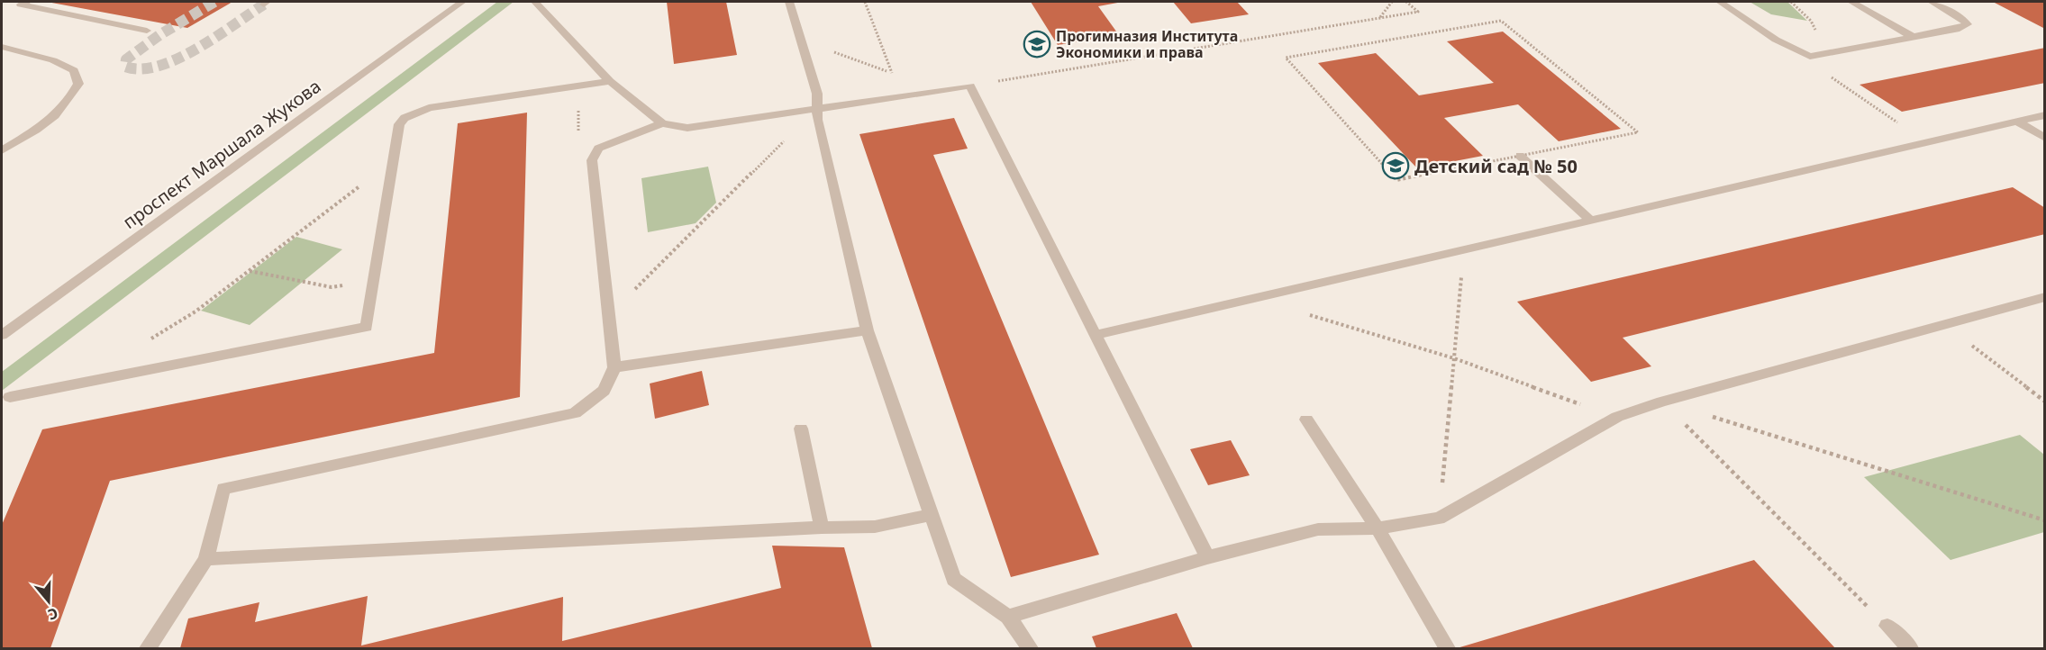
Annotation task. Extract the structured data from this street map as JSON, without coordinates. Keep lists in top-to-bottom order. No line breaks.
{"streets":{"street":["проспект Маршала Жукова"]},"places":{"school or university":["Прогимназия Института Экономики и права","Детский сад № 50"]},"north":"bottom"}
